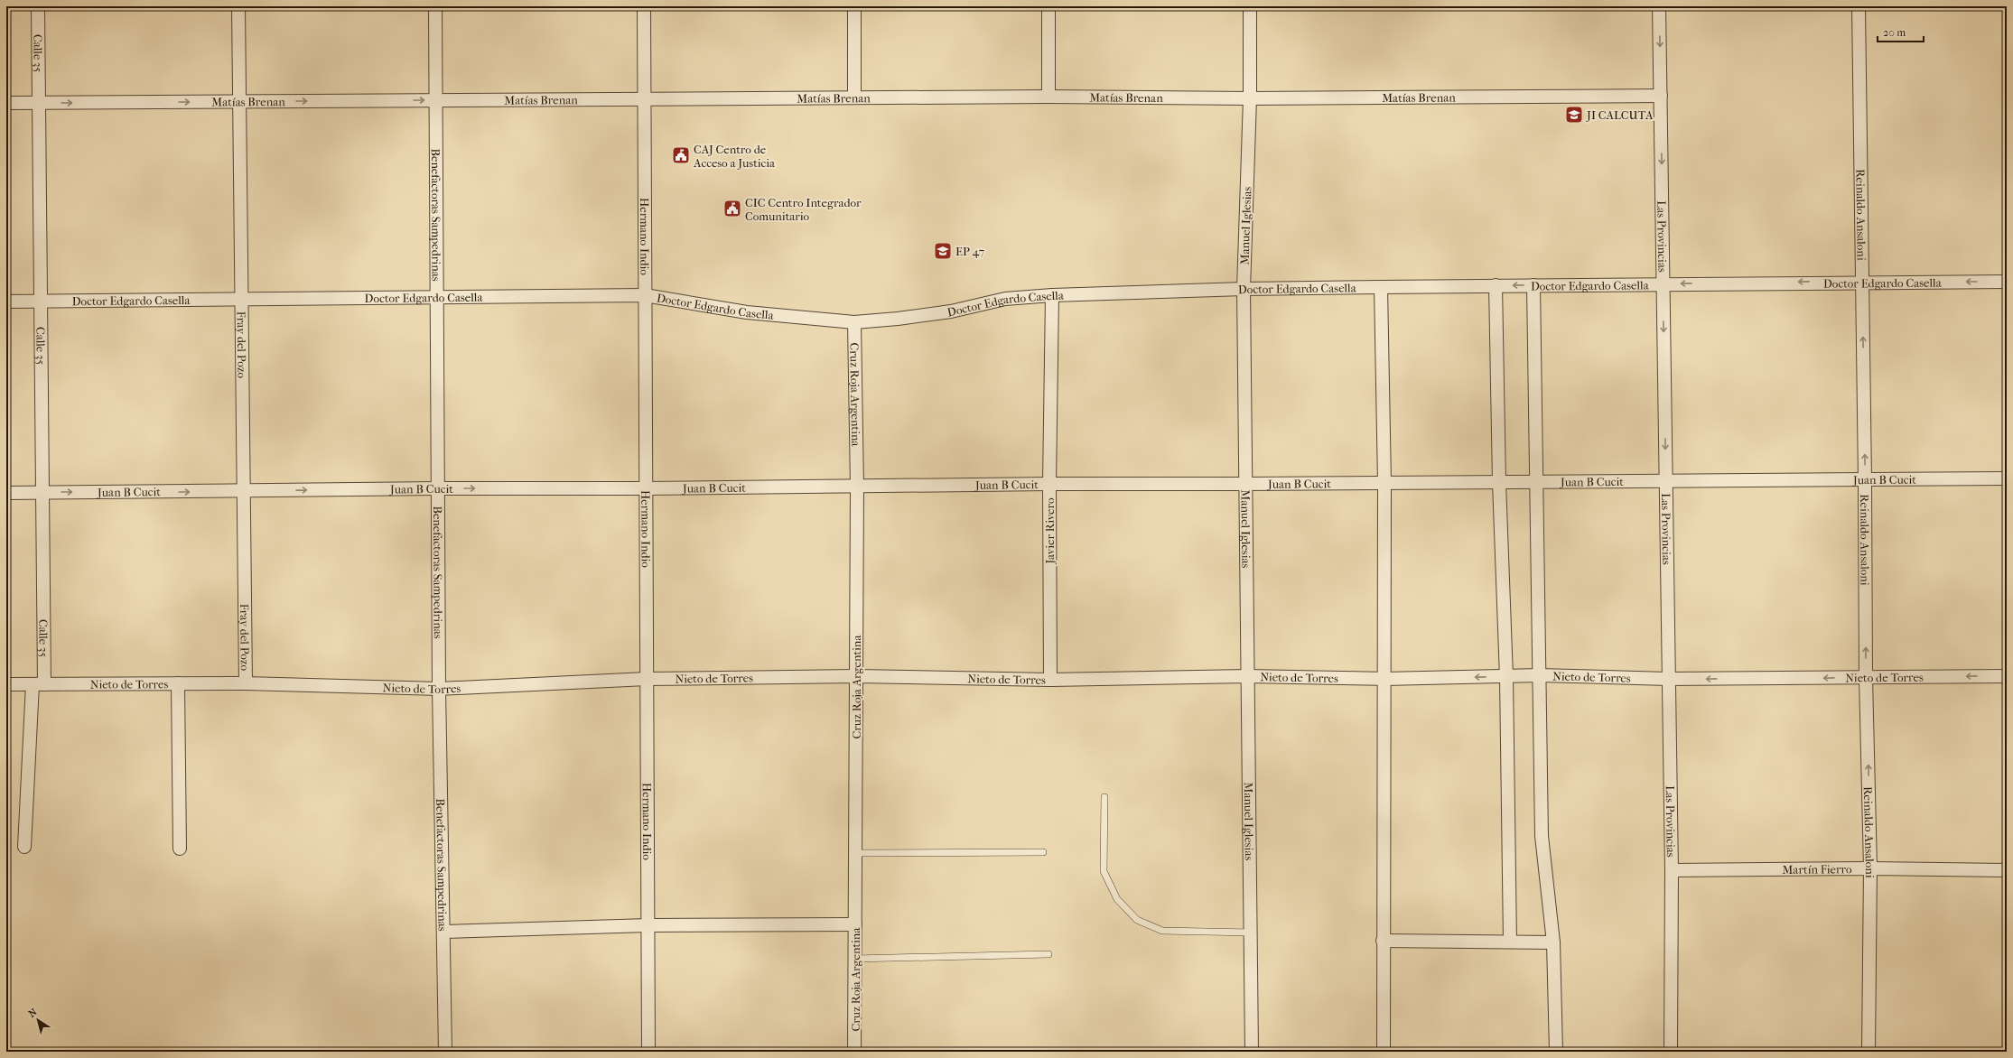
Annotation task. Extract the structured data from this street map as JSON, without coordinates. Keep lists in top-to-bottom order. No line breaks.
{"streets":{"street":["Calle 35","Matías Brenan","Benefactoras Sampedrinas","Reinaldo Ansaloni","Manuel Iglesias","Hermano Indio","Las Provincias","Doctor Edgardo Casella","Fray del Pozo","Cruz Roja Argentina","Juan B Cucit","Javier Rivero","Nieto de Torres","Martín Fierro"]},"crossings":[["Calle 35","Matías Brenan"],["Calle 35","Doctor Edgardo Casella"],["Calle 35","Juan B Cucit"],["Calle 35","Nieto de Torres"],["Matías Brenan","Benefactoras Sampedrinas"],["Matías Brenan","Manuel Iglesias"],["Matías Brenan","Hermano Indio"],["Matías Brenan","Las Provincias"],["Matías Brenan","Fray del Pozo"],["Benefactoras Sampedrinas","Doctor Edgardo Casella"],["Benefactoras Sampedrinas","Juan B Cucit"],["Benefactoras Sampedrinas","Nieto de Torres"],["Reinaldo Ansaloni","Doctor Edgardo Casella"],["Reinaldo Ansaloni","Juan B Cucit"],["Reinaldo Ansaloni","Nieto de Torres"],["Reinaldo Ansaloni","Martín Fierro"],["Manuel Iglesias","Doctor Edgardo Casella"],["Manuel Iglesias","Juan B Cucit"],["Manuel Iglesias","Nieto de Torres"],["Hermano Indio","Doctor Edgardo Casella"],["Hermano Indio","Juan B Cucit"],["Hermano Indio","Nieto de Torres"],["Las Provincias","Doctor Edgardo Casella"],["Las Provincias","Juan B Cucit"],["Las Provincias","Nieto de Torres"],["Las Provincias","Martín Fierro"],["Doctor Edgardo Casella","Fray del Pozo"],["Doctor Edgardo Casella","Cruz Roja Argentina"],["Doctor Edgardo Casella","Javier Rivero"],["Fray del Pozo","Juan B Cucit"],["Fray del Pozo","Nieto de Torres"],["Cruz Roja Argentina","Juan B Cucit"],["Cruz Roja Argentina","Nieto de Torres"],["Juan B Cucit","Javier Rivero"],["Javier Rivero","Nieto de Torres"]],"one_way":["Reinaldo Ansaloni","Las Provincias"],"places":{"school or university":["JI CALCUTA","EP 47"],"public building":["CAJ Centro de Acceso a Justicia","CIC Centro Integrador Comunitario"]},"scale_bar":"20 m","north":"top left"}
